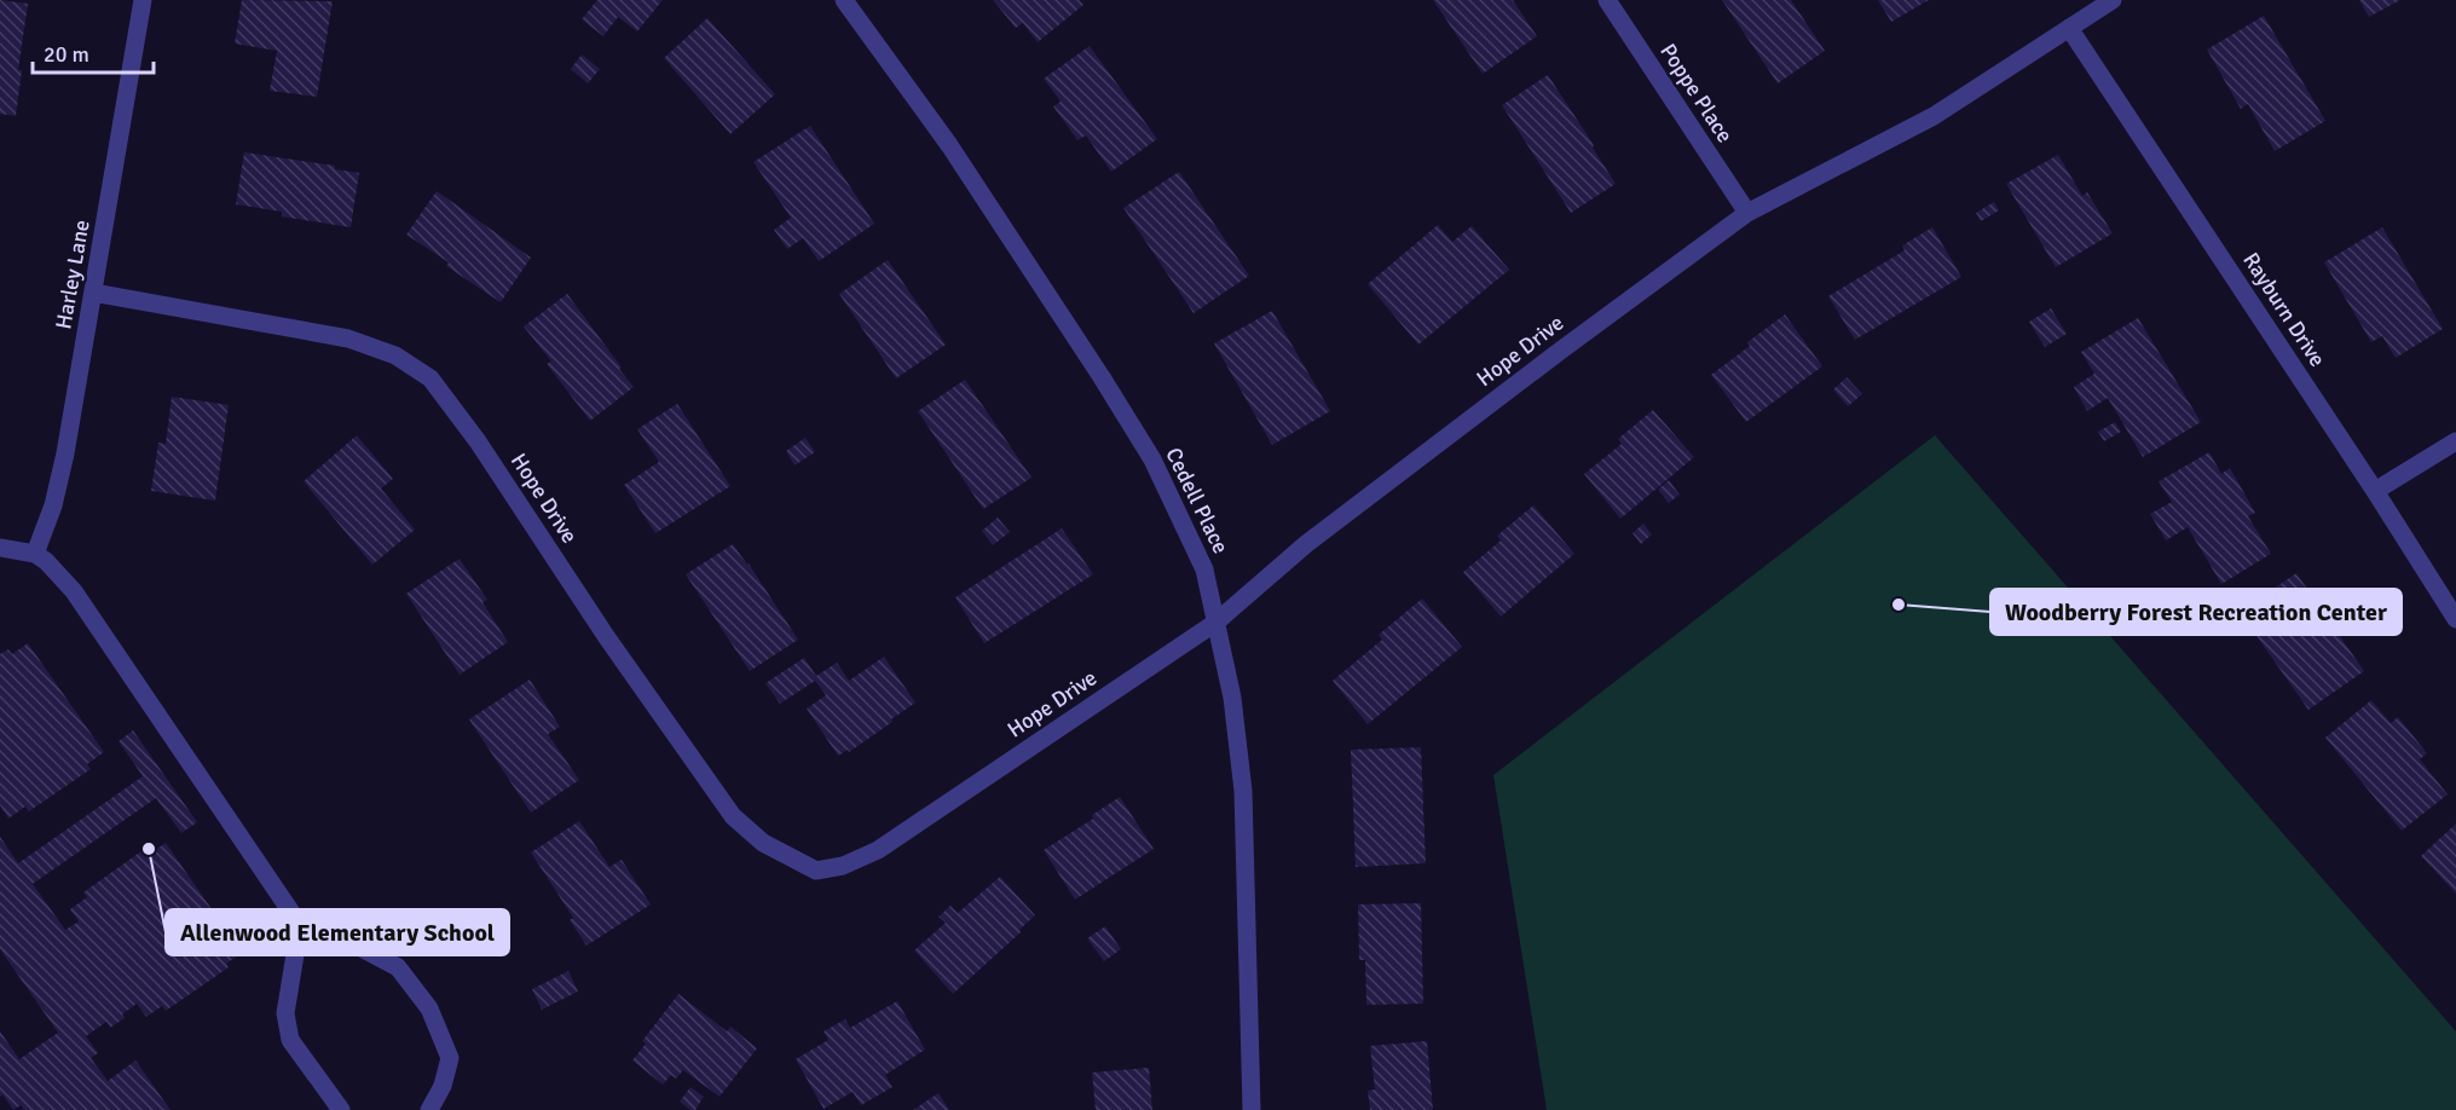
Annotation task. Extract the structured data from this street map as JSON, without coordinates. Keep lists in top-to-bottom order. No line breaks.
{"streets":{"street":["Poppe Place","Harley Lane","Rayburn Drive","Hope Drive","Cedell Place"]},"crossings":[["Poppe Place","Hope Drive"],["Harley Lane","Hope Drive"],["Rayburn Drive","Hope Drive"],["Hope Drive","Cedell Place"]],"places":["Woodberry Forest Recreation Center","Allenwood Elementary School"],"scale_bar":"20 m"}
